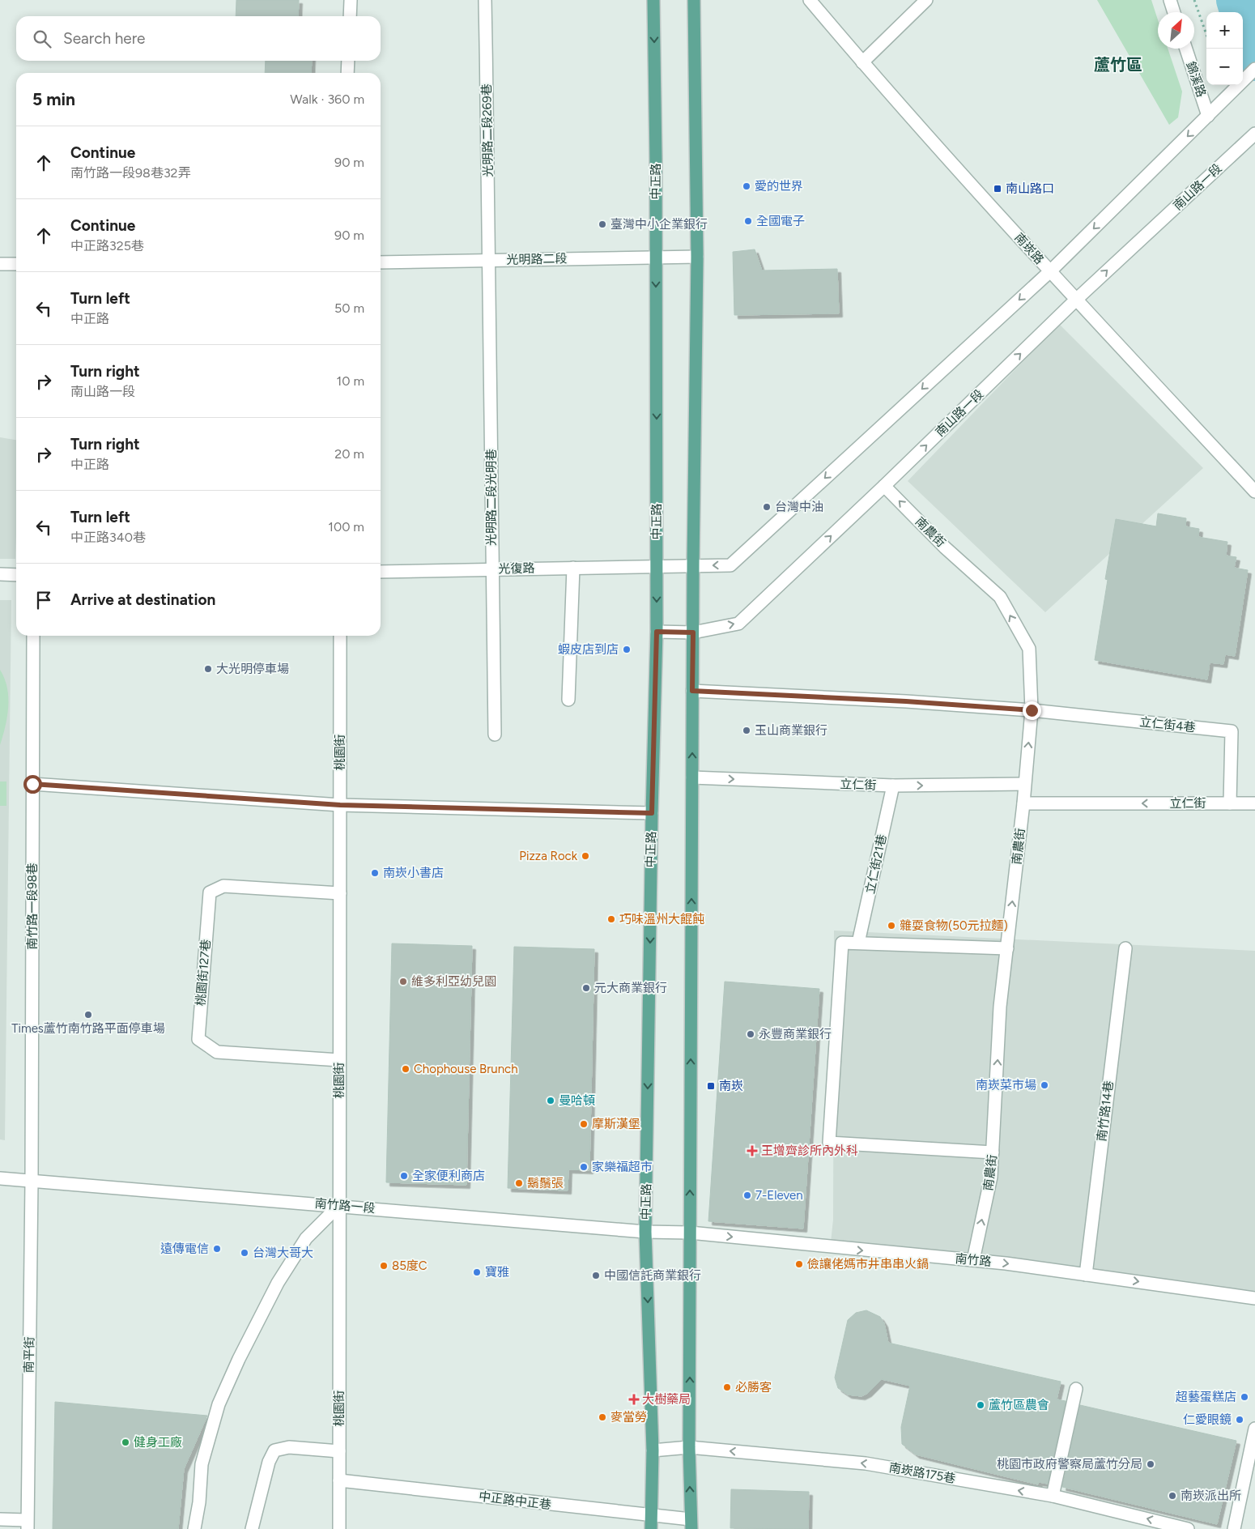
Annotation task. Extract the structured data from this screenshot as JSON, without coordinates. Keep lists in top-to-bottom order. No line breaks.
{"streets":{"main road":["中正路"],"street":["錦溪路","光明路二段269巷","南山路一段","南崁路","光明路二段","光明路二段光明巷","南農街","光復路","立仁街4巷","桃園街","立仁街","立仁街21巷","南竹路一段98巷","桃園街127巷","南竹路14巷","南竹路一段","南竹路","南平街","南崁路175巷","中正路中正巷"]},"crossings":[["光明路二段269巷","光明路二段"],["光明路二段269巷","光明路二段光明巷"],["中正路","南山路一段"],["中正路","光明路二段"],["中正路","光復路"],["中正路","南竹路一段"],["中正路","南崁路175巷"],["中正路","中正路中正巷"],["南山路一段","南崁路"],["南山路一段","南農街"],["光明路二段","光明路二段光明巷"],["光明路二段光明巷","光復路"],["南農街","立仁街4巷"],["南農街","立仁街"],["南農街","南竹路"],["立仁街4巷","立仁街"],["桃園街","桃園街127巷"],["桃園街","南竹路一段"],["桃園街","中正路中正巷"],["立仁街","立仁街21巷"],["南竹路一段98巷","南竹路一段"],["南竹路一段98巷","南平街"],["南竹路14巷","南竹路"],["南竹路一段","南竹路"],["南竹路一段","南平街"]],"one_way":["南農街","南竹路","南崁路175巷"],"districts":["蘆竹區"],"places":{"other":["愛的世界","全國電子","臺灣中小企業銀行","台灣中油","蝦皮店到店","大光明停車場","玉山商業銀行","Pizza Rock","南崁小書店","巧味溫州大餛飩","雜耍食物(50元拉麵)","維多利亞幼兒園","元大商業銀行","Times蘆竹南竹路平面停車場","永豐商業銀行","Chophouse Brunch","南崁菜市場","曼哈頓","摩斯漢堡","家樂福超市","全家便利商店","鬍鬚張","7-Eleven","遠傳電信","台灣大哥大","儉讓佬媽市井串串火鍋","85度C","寶雅","中國信託商業銀行","必勝客","超藝蛋糕店","蘆竹區農會","麥當勞","仁愛眼鏡","健身工廠","桃園市政府警察局蘆竹分局","南崁派出所"],"transit":["南山路口","南崁"],"health":["王增齊診所內外科","大樹藥局"]},"north":"top right","page":{"map_buttons":["+","−"],"search":"Search here","heading":["5 min","Walk · 360 m"],"list":[["Continue","南竹路一段98巷32弄","90 m"],["Continue","中正路325巷","90 m"],["Turn left","中正路","50 m"],["Turn right","南山路一段","10 m"],["Turn right","中正路","20 m"],["Turn left","中正路340巷","100 m"],"Arrive at destination"]}}
